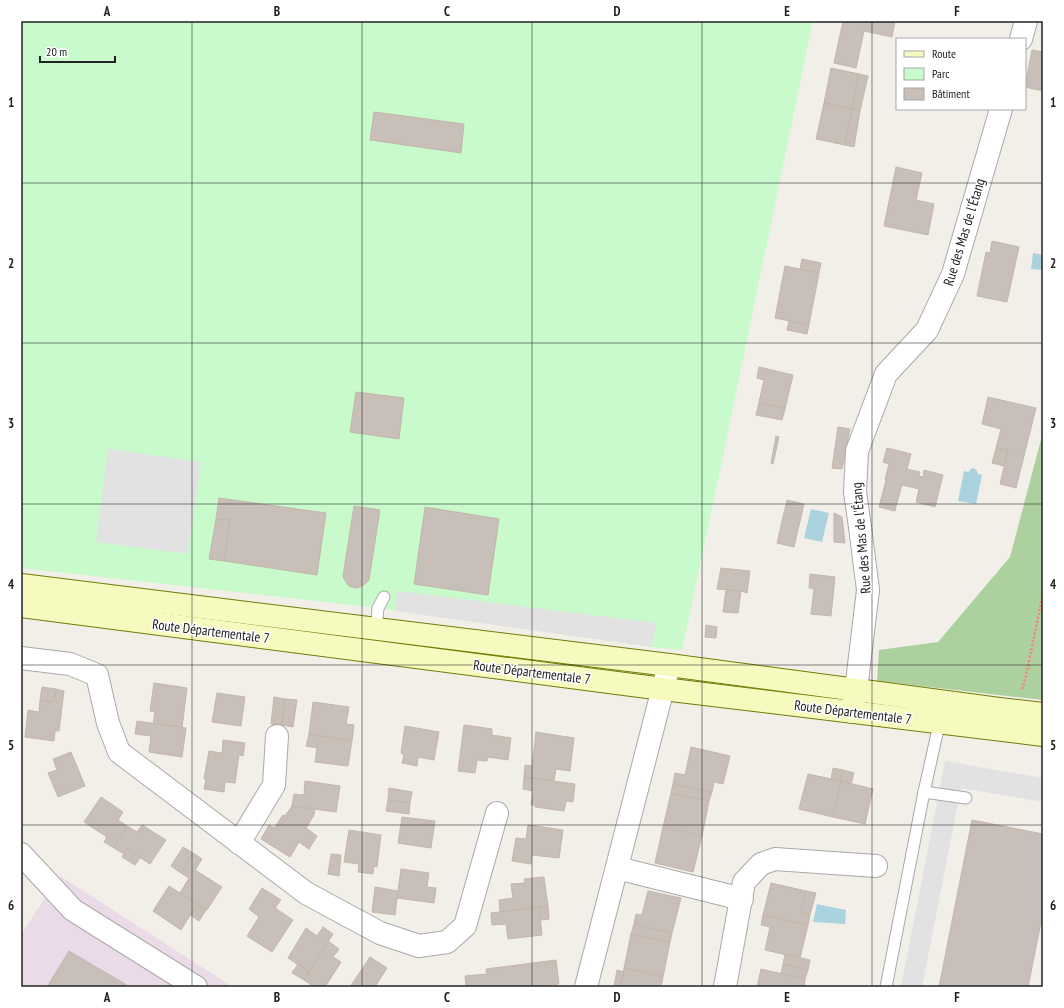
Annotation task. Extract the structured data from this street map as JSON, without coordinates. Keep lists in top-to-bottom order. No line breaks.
{"streets":{"main road":["Route Départementale 7"],"street":["Rue des Mas de l'Étang"]},"crossings":[["Rue des Mas de l'Étang","Route Départementale 7"]],"legend":["Route","Parc","Bâtiment"],"scale_bar":"20 m","grid":{"columns":["A","B","C","D","E","F"],"rows":["1","2","3","4","5","6"]}}
